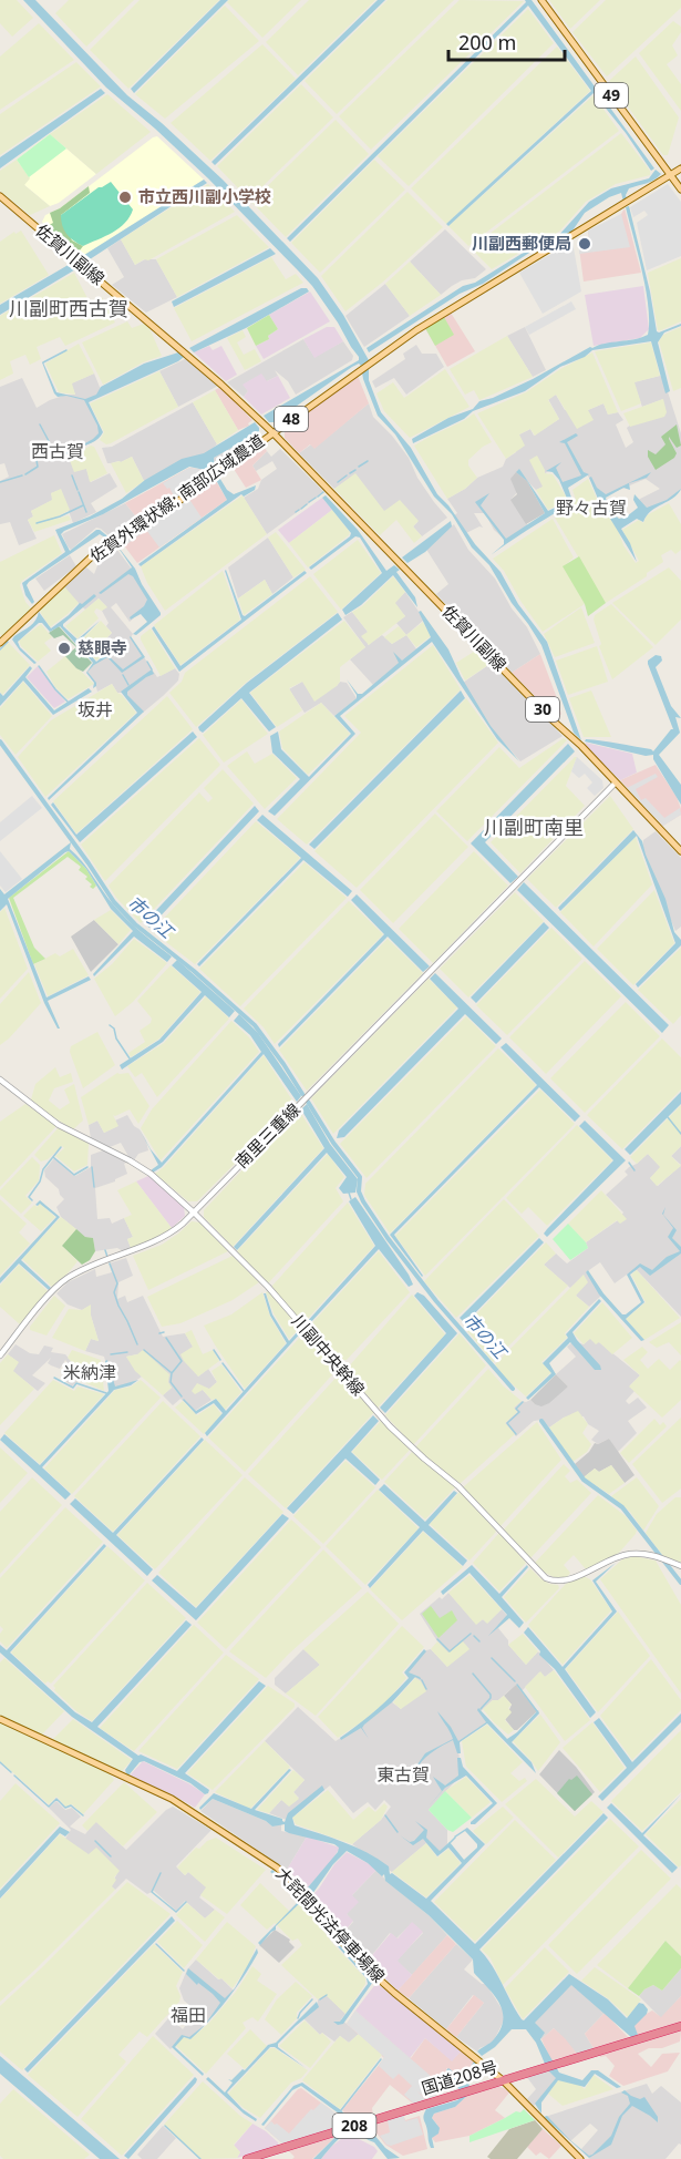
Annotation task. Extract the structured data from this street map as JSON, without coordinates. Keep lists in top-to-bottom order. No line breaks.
{"streets":{"highway":["国道208号","208"],"main road":["49","佐賀川副線","48","佐賀外環状線; 南部広域農道","30","大詫間光法停車場線"],"street":["南里三重線","川副中央幹線"]},"crossings":[["49","48"],["49","佐賀外環状線; 南部広域農道"],["佐賀川副線","佐賀外環状線; 南部広域農道"],["佐賀川副線","南里三重線"],["48","佐賀外環状線; 南部広域農道"],["南里三重線","川副中央幹線"],["大詫間光法停車場線","国道208号"]],"districts":["川副町西古賀","西古賀","野々古賀","坂井","川副町南里","米納津","東古賀","福田"],"water":["市の江"],"places":["市立西川副小学校","川副西郵便局","慈眼寺"],"scale_bar":"200 m"}
